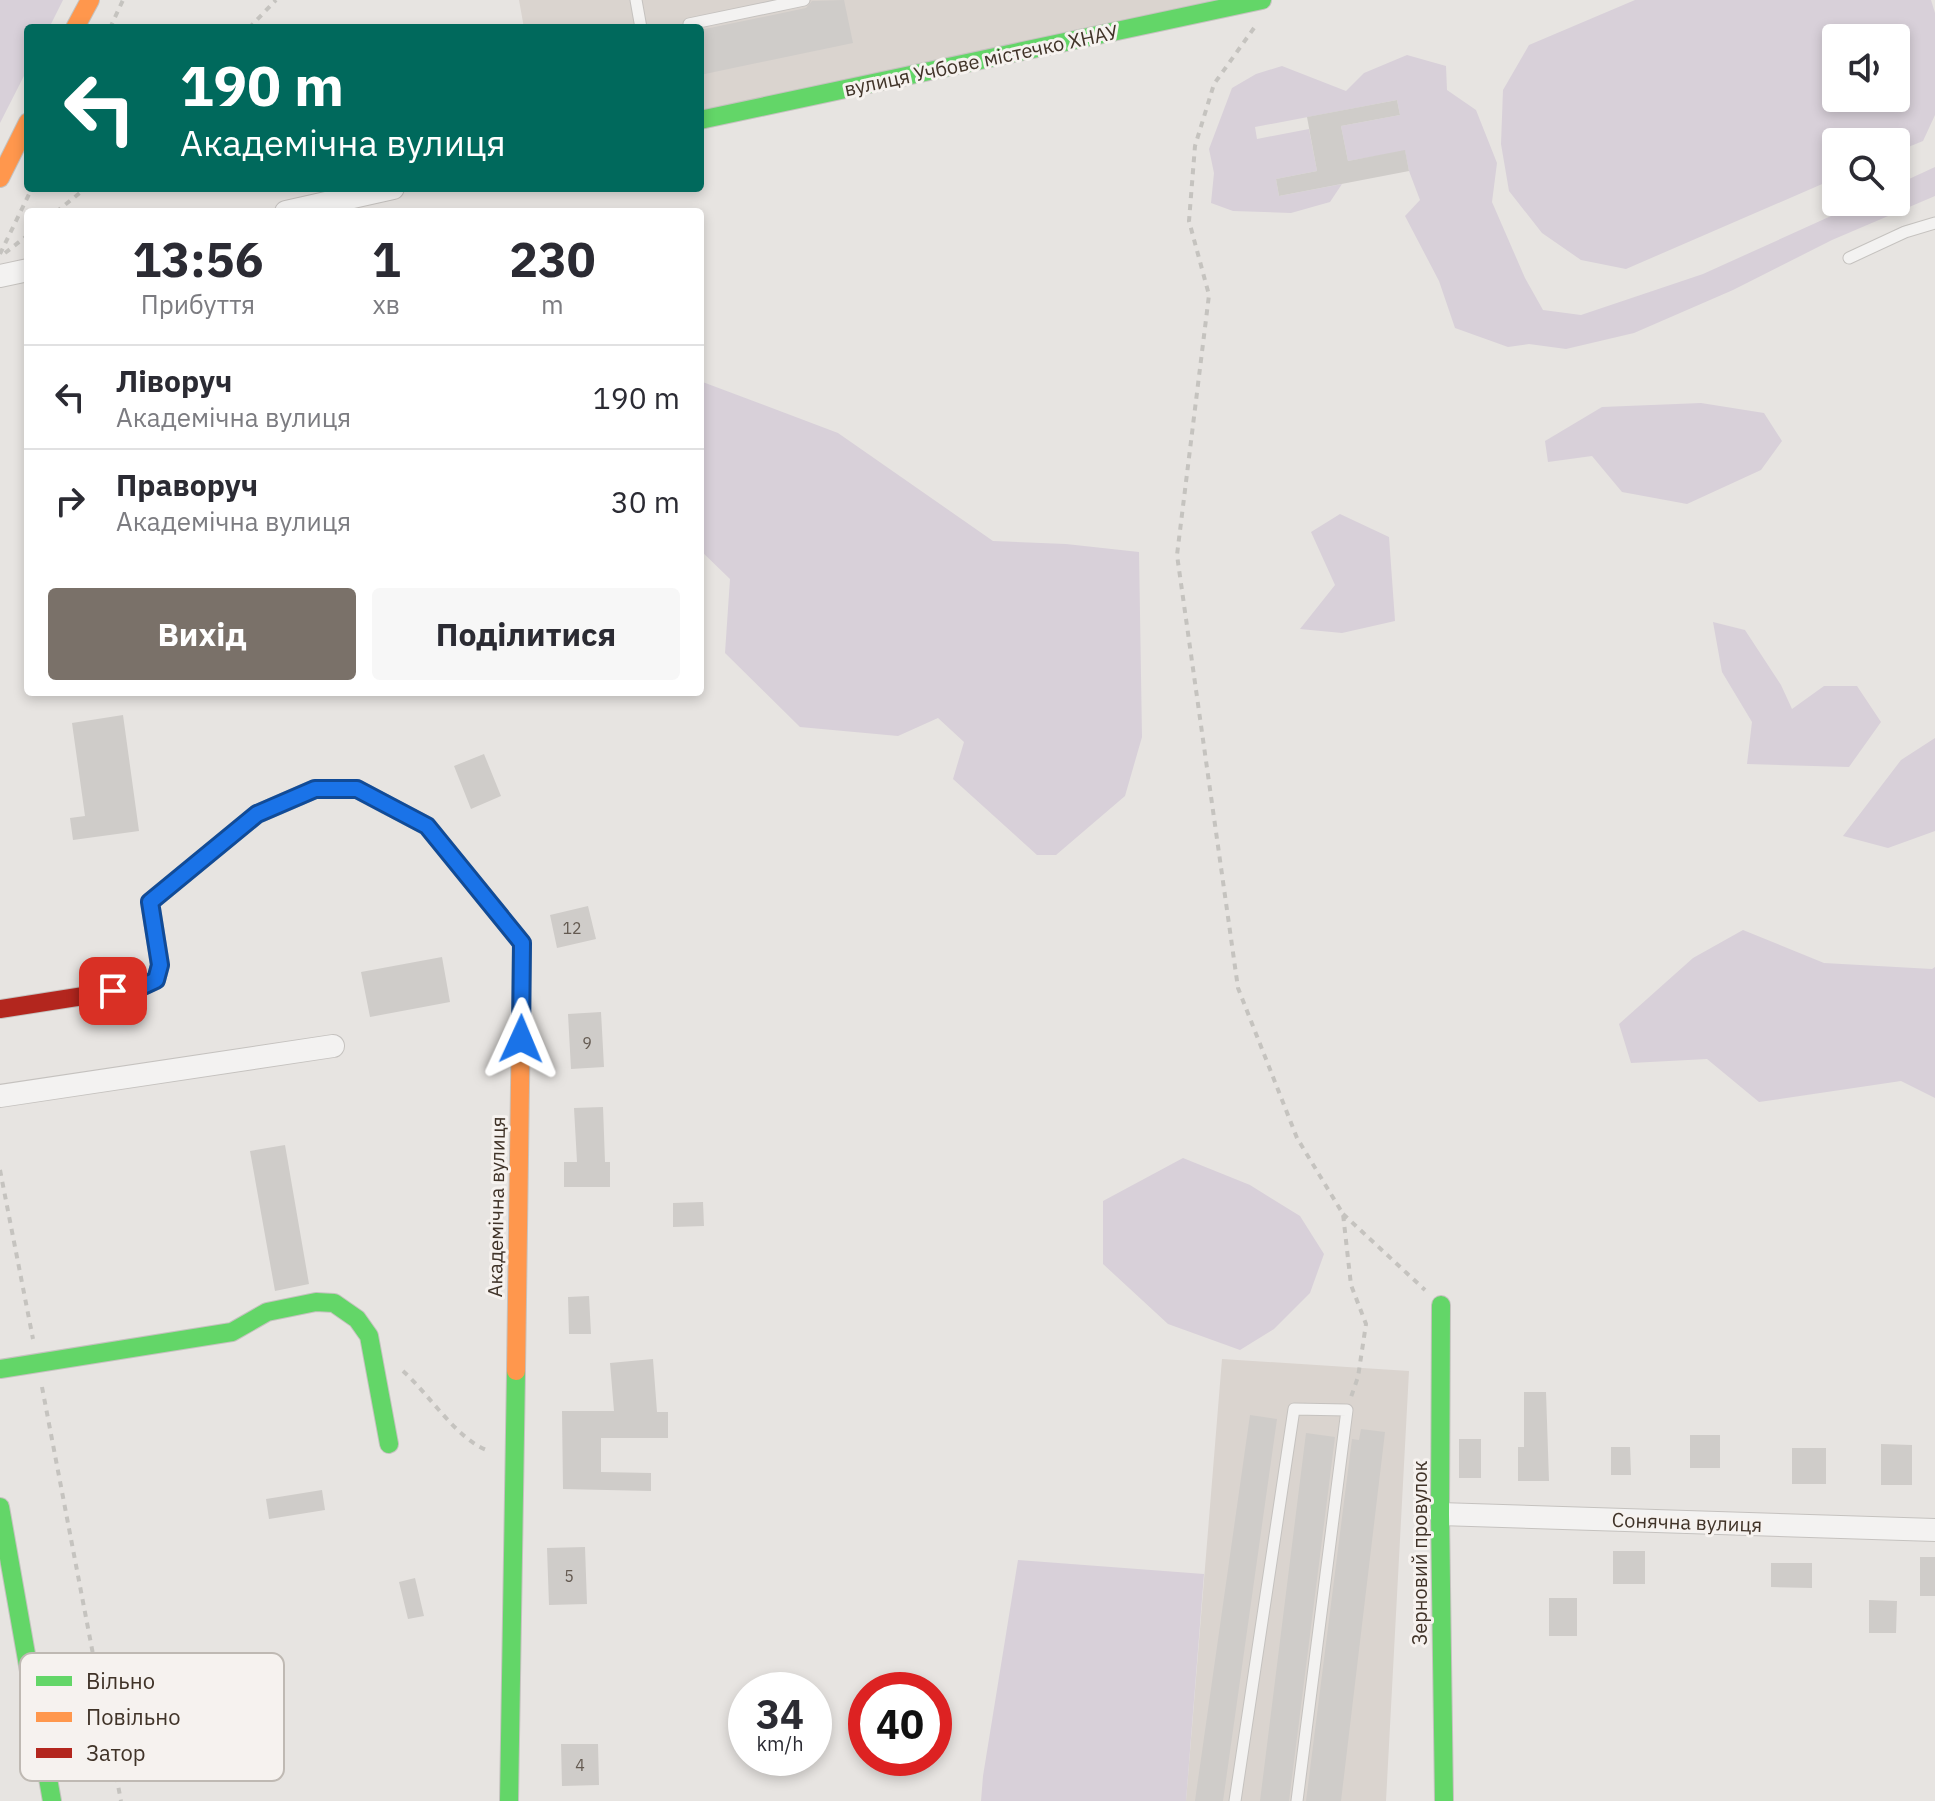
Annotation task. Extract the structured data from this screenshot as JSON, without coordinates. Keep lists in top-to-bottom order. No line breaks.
{"streets":{"street":["вулиця Учбове містечко ХНАУ","Академічна вулиця","Сонячна вулиця","Зерновий провулок"]},"crossings":[["Сонячна вулиця","Зерновий провулок"]],"house_numbers":["12","9","5","4"],"legend":["Вільно","Повільно","Затор"],"page":{"turn":["190 m","Академічна вулиця"],"eta":["13:56","Прибуття","1","хв","230","m"],"list":[{"name":"Ліворуч","note":"Академічна вулиця","value":"190 m"},{"name":"Праворуч","note":"Академічна вулиця","value":"30 m"}],"buttons":["Вихід","Поділитися"],"speed":"34 km/h","limit":"40"}}
